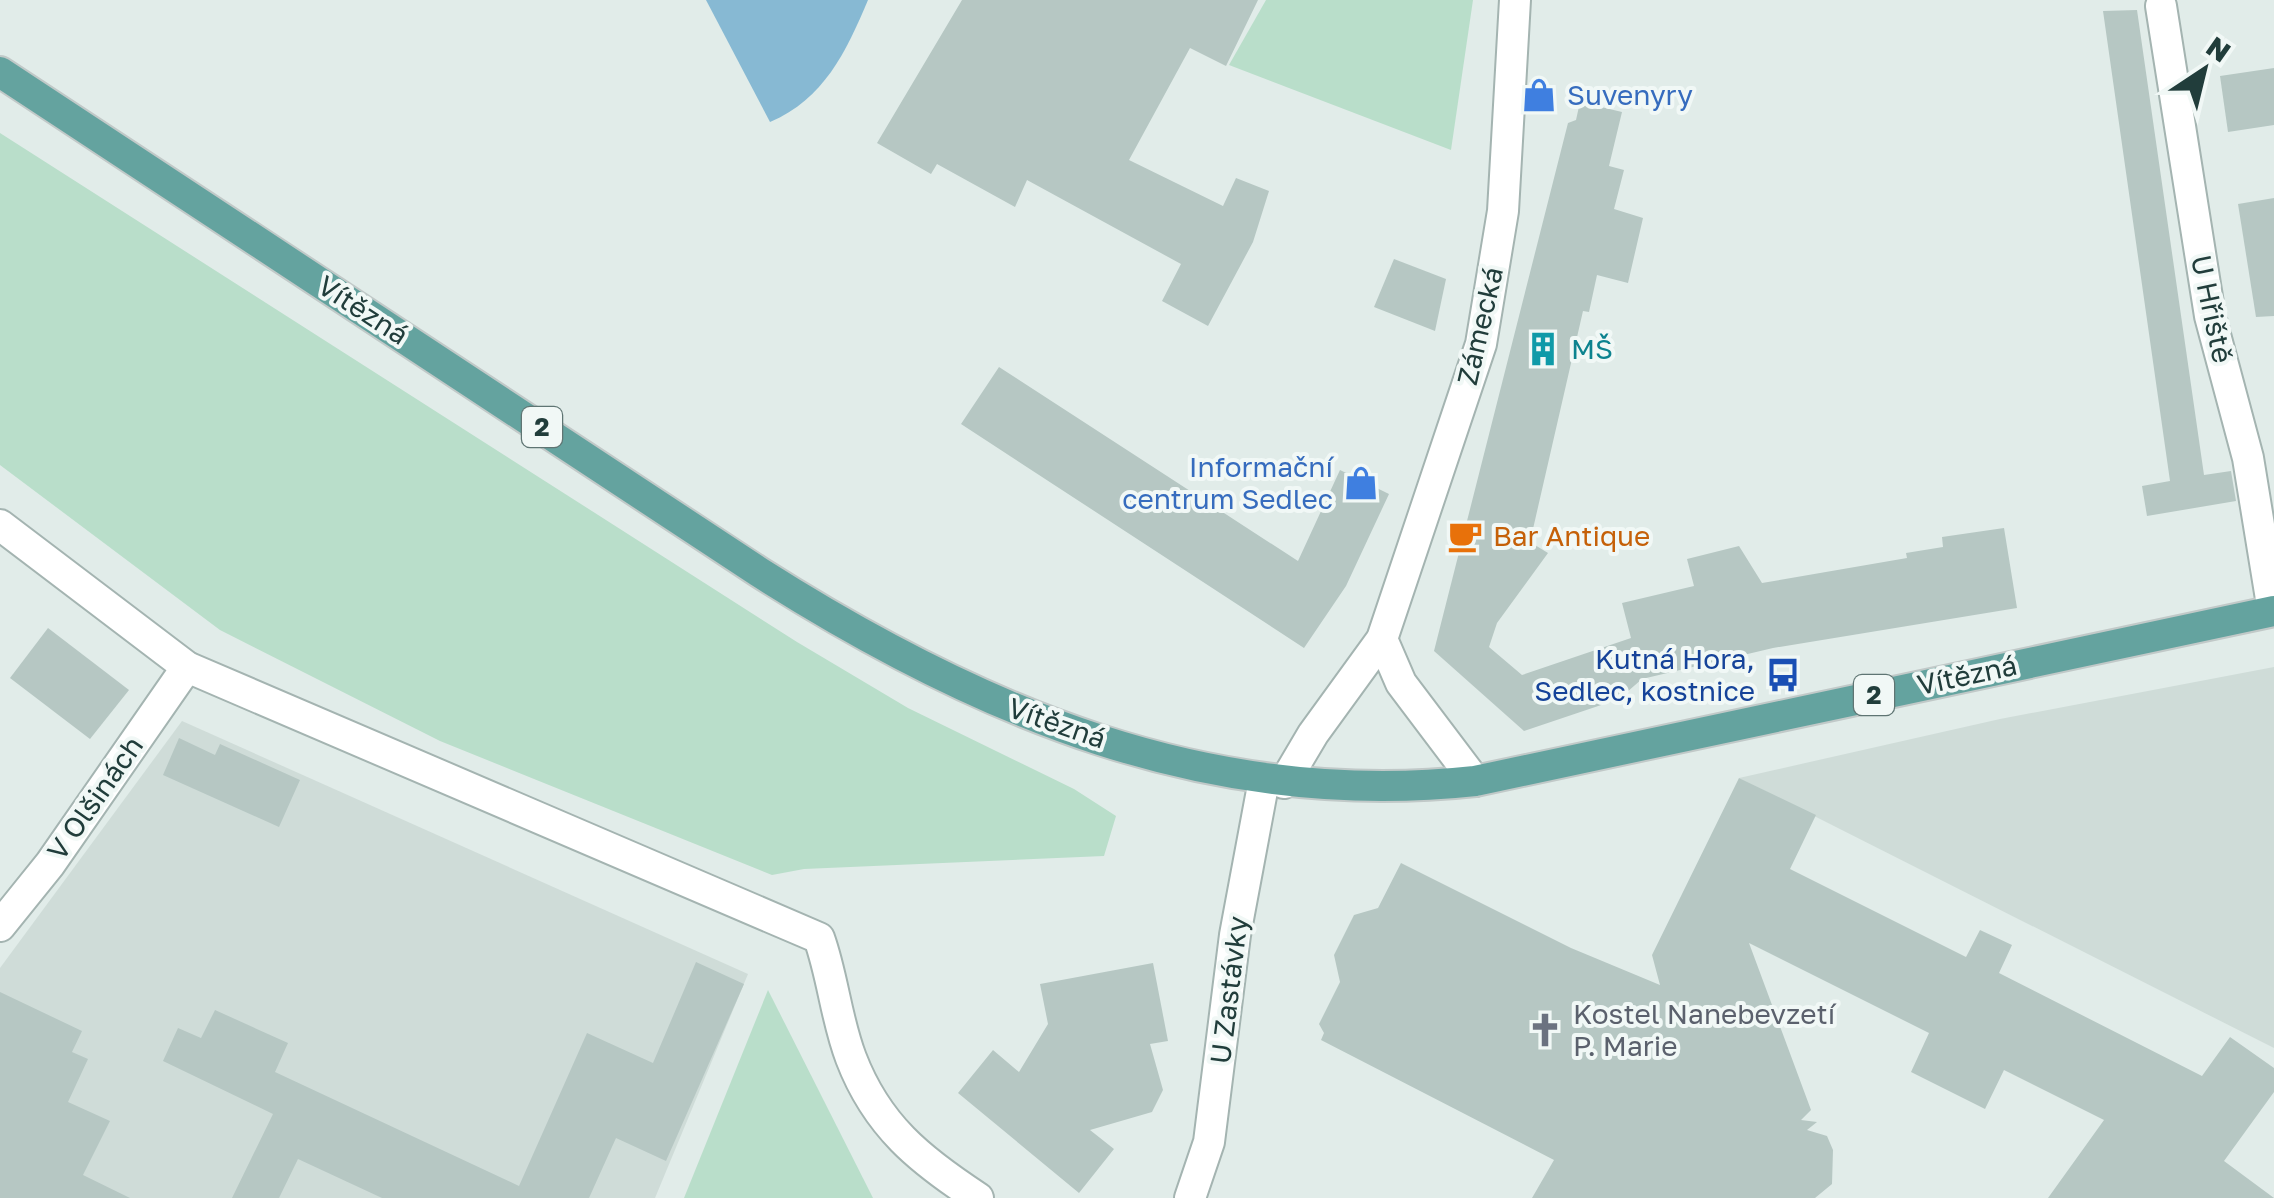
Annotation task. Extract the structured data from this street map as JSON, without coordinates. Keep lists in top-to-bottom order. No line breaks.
{"streets":{"main road":["Vítězná","2"],"street":["U Hřiště","Zámecká","V Olšinách","U Zastávky"]},"crossings":[["U Hřiště","Vítězná"],["Vítězná","Zámecká"],["Vítězná","U Zastávky"],["Zámecká","U Zastávky"]],"places":{"shop":["Suvenyry","Informační centrum Sedlec"],"building":["MŠ"],"cafe":["Bar Antique"],"bus stop":["Kutná Hora, Sedlec, kostnice"],"church":["Kostel Nanebevzetí P. Marie"]},"north":"top right"}
